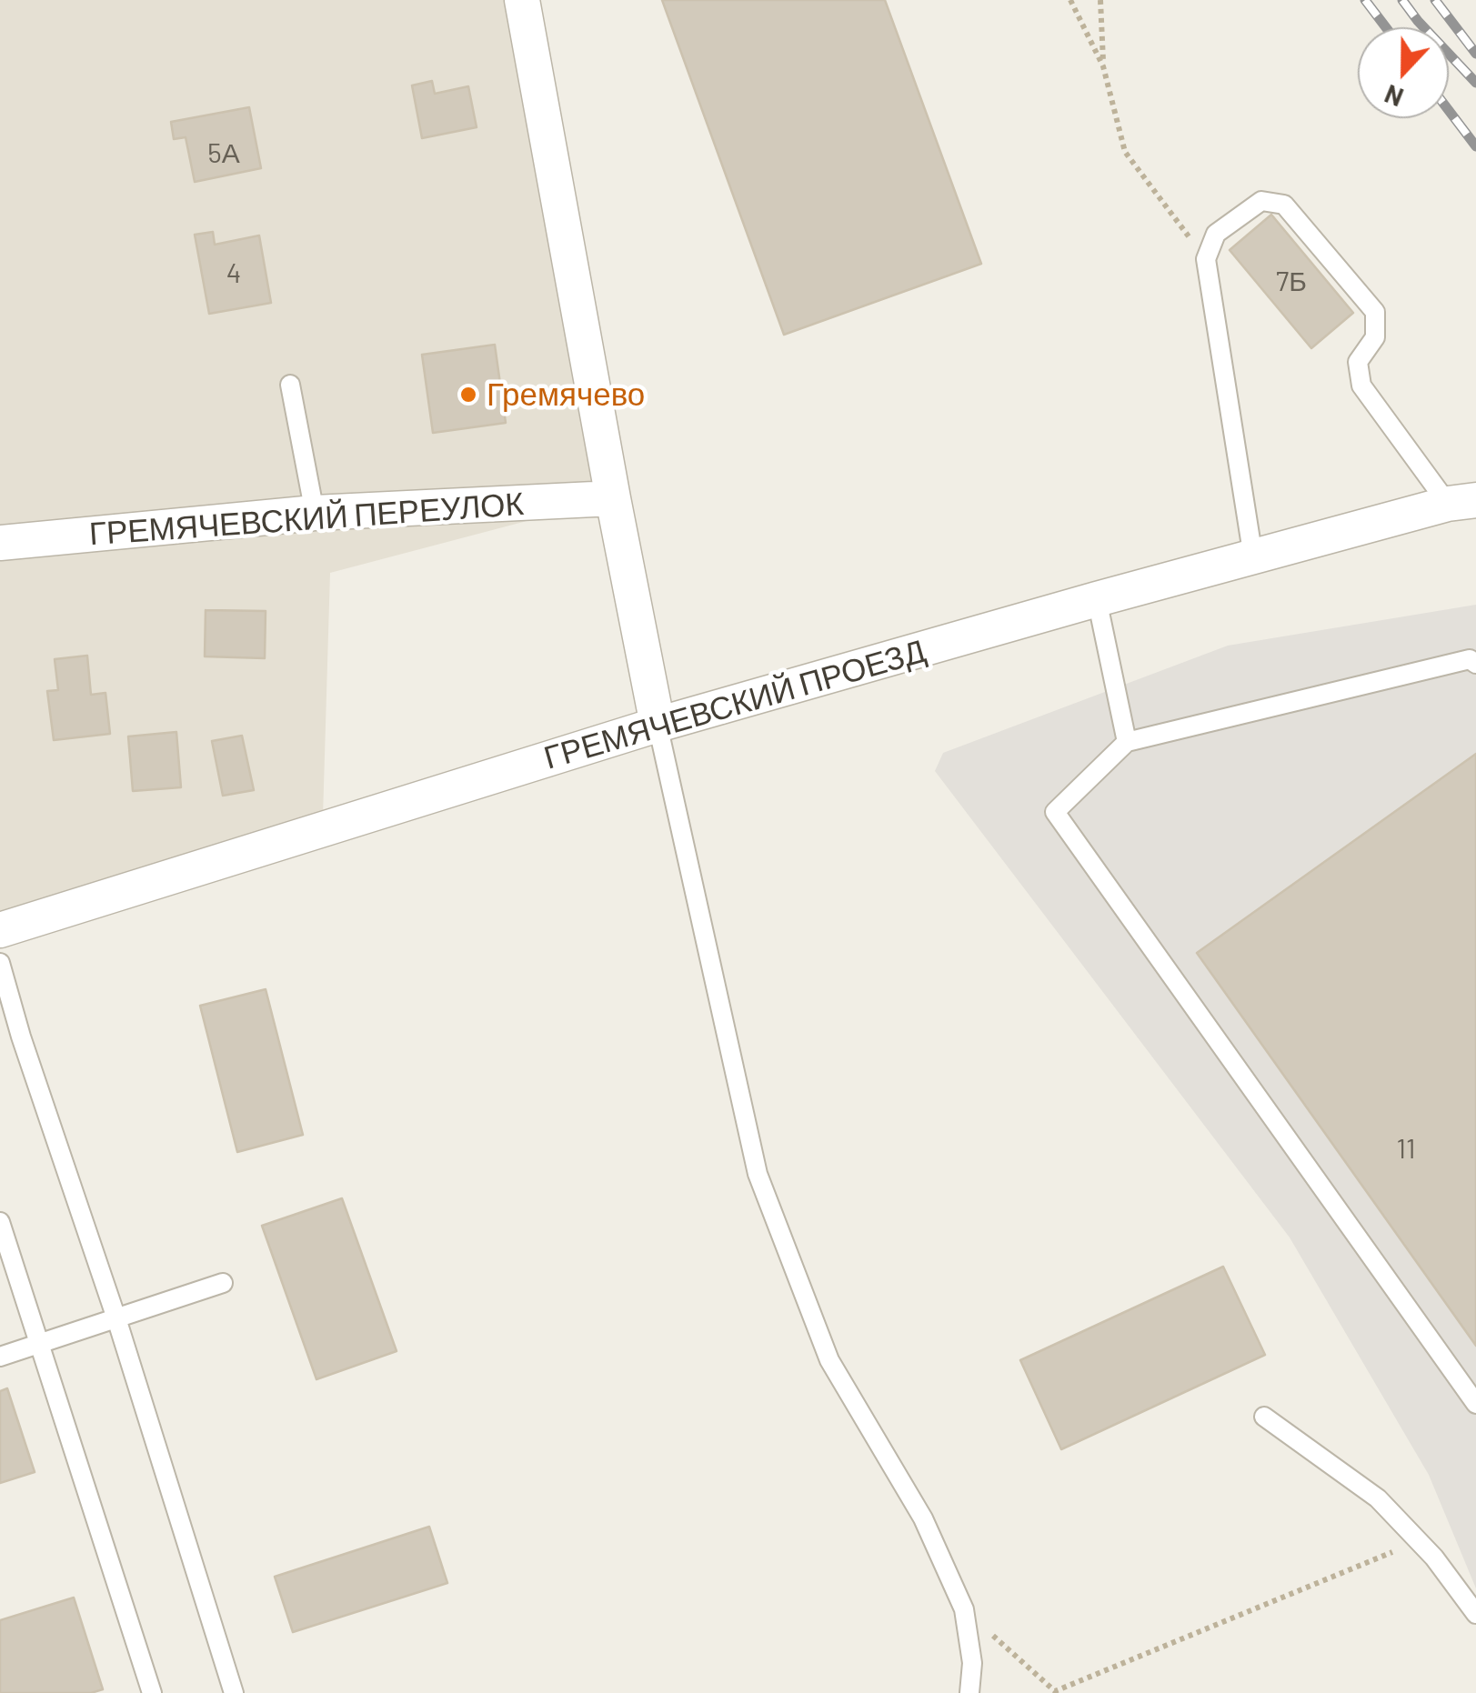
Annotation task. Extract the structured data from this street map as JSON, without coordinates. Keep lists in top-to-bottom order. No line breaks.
{"streets":{"street":["ГРЕМЯЧЕВСКИЙ ПЕРЕУЛОК","ГРЕМЯЧЕВСКИЙ ПРОЕЗД"]},"places":["Гремячево"],"house_numbers":["5А","4","7Б","11"],"north":"bottom"}
